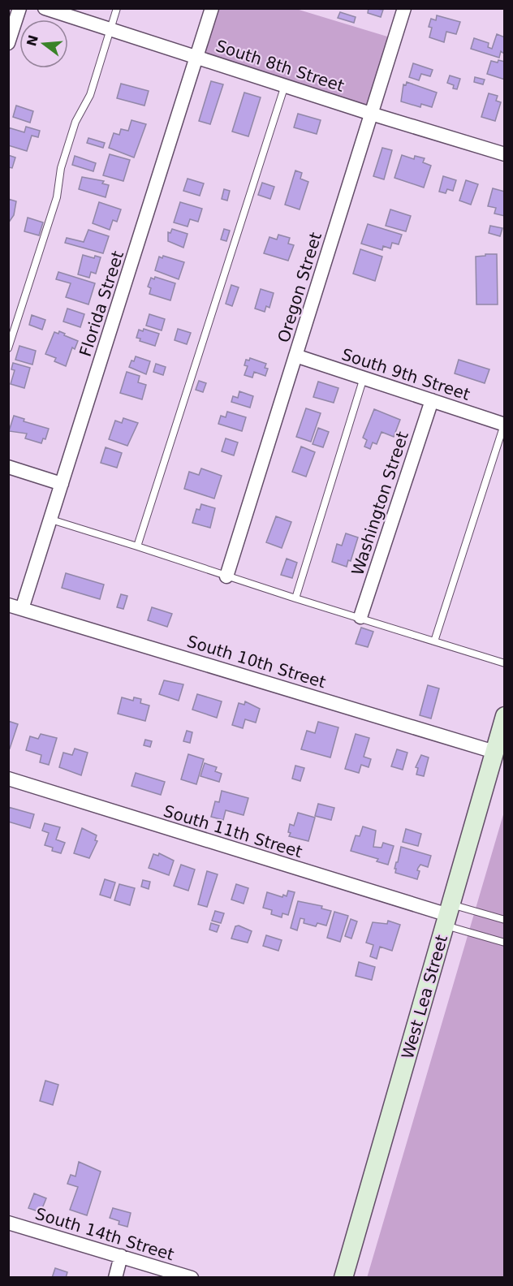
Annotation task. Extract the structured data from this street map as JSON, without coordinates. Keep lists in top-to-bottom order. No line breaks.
{"streets":{"main road":["West Lea Street"],"street":["South 8th Street","Oregon Street","Florida Street","South 9th Street","Washington Street","South 10th Street","South 11th Street","South 14th Street"]},"crossings":[["South 8th Street","Oregon Street"],["South 8th Street","Florida Street"],["Oregon Street","South 9th Street"],["Florida Street","South 10th Street"],["South 9th Street","Washington Street"],["South 10th Street","West Lea Street"],["South 11th Street","West Lea Street"]],"north":"left"}
